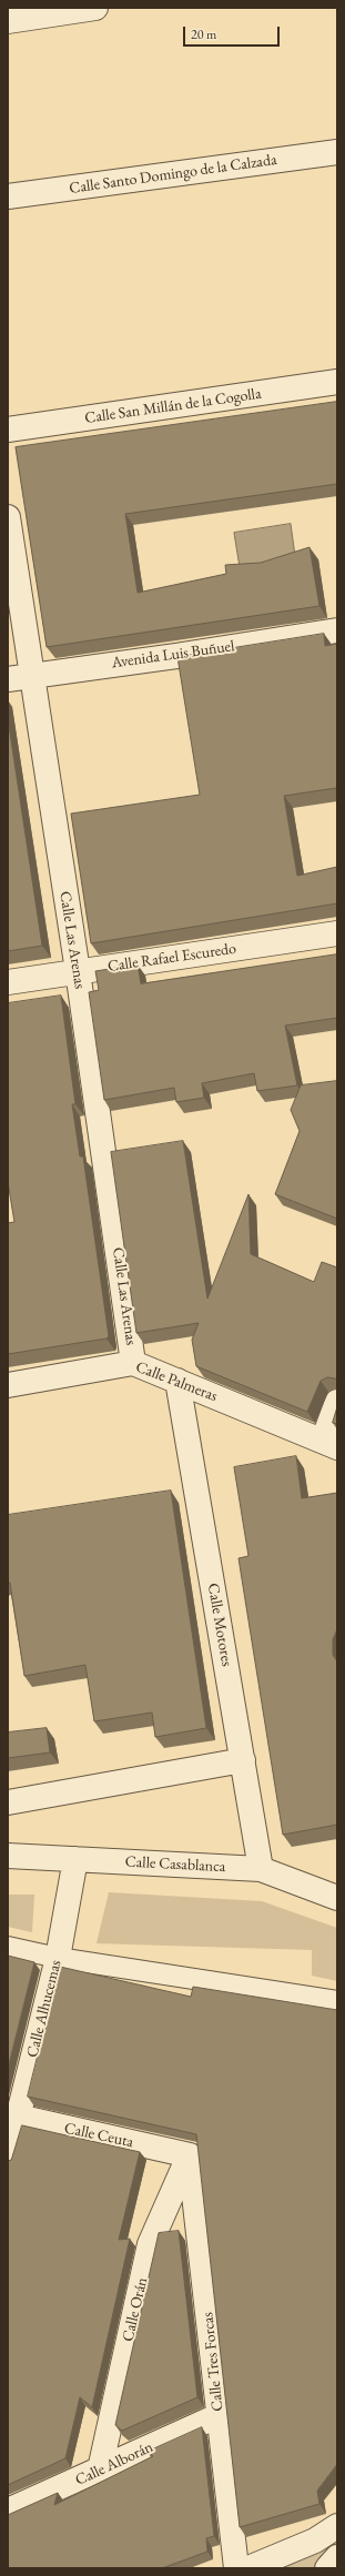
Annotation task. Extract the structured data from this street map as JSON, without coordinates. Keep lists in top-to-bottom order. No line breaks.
{"streets":{"street":["Calle Santo Domingo de la Calzada","Calle San Millán de la Cogolla","Avenida Luis Buñuel","Calle Las Arenas","Calle Rafael Escuredo","Calle Palmeras","Calle Motores","Calle Casablanca","Calle Alhucemas","Calle Ceuta","Calle Orán","Calle Tres Forcas","Calle Alborán"]},"crossings":[["Avenida Luis Buñuel","Calle Las Arenas"],["Calle Las Arenas","Calle Rafael Escuredo"],["Calle Las Arenas","Calle Palmeras"],["Calle Palmeras","Calle Motores"],["Calle Motores","Calle Casablanca"],["Calle Casablanca","Calle Alhucemas"],["Calle Alhucemas","Calle Ceuta"],["Calle Ceuta","Calle Orán"],["Calle Ceuta","Calle Tres Forcas"],["Calle Orán","Calle Tres Forcas"],["Calle Orán","Calle Alborán"],["Calle Tres Forcas","Calle Alborán"]],"scale_bar":"20 m"}
